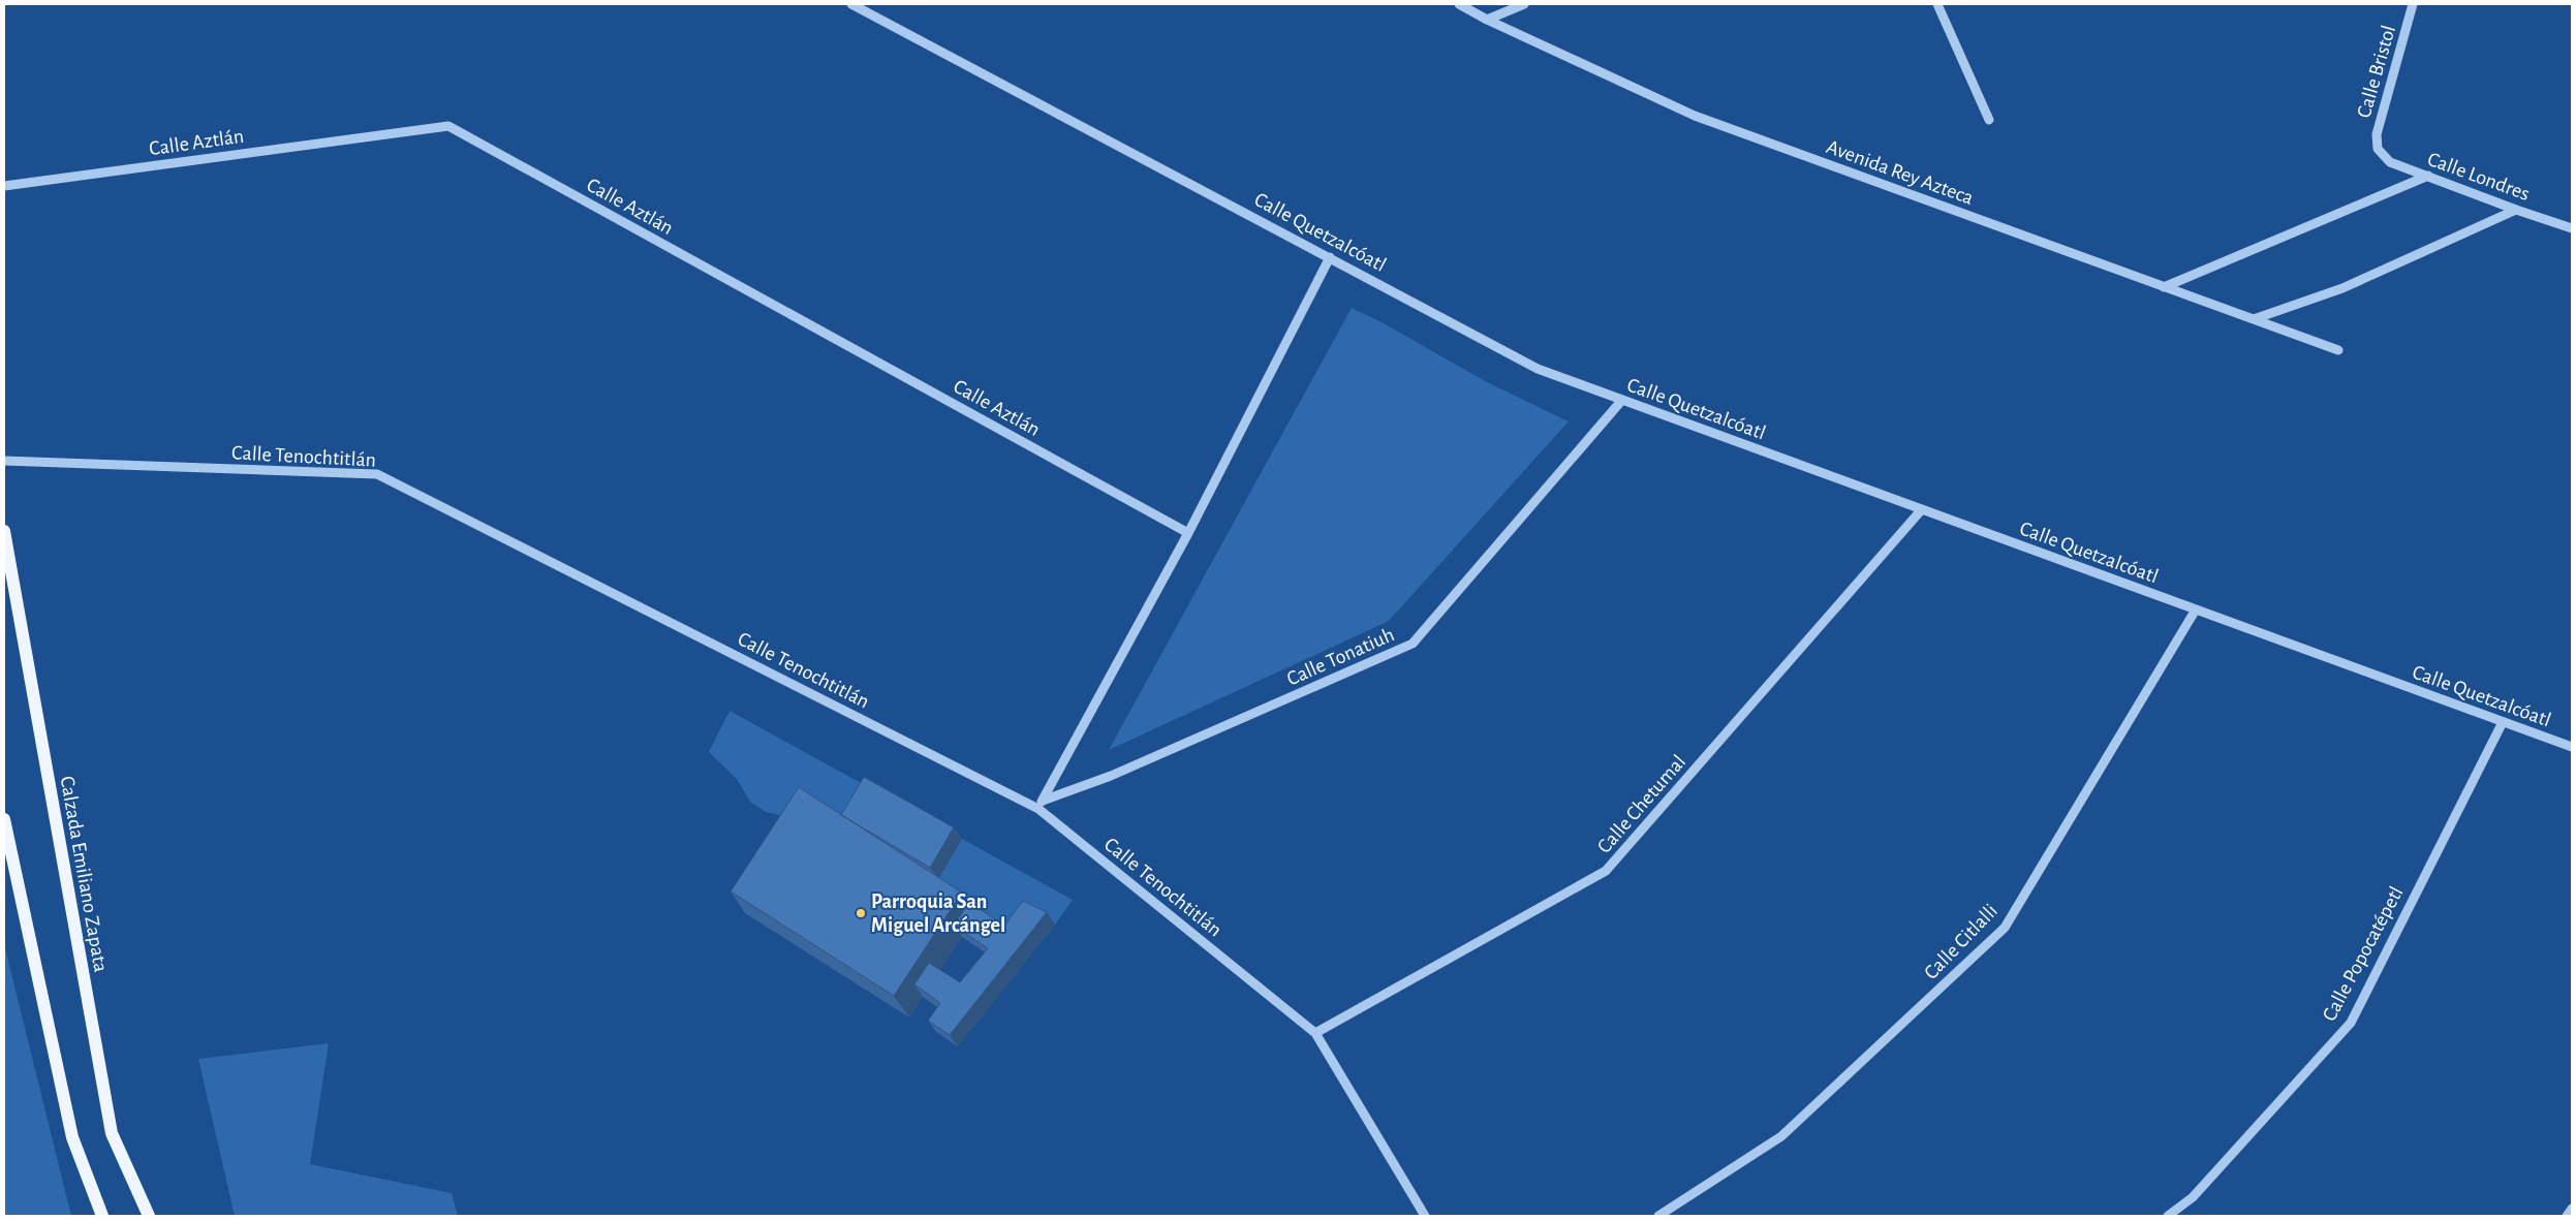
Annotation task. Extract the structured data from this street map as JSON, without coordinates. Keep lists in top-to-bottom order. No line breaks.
{"streets":{"main road":["Calzada Emiliano Zapata"],"street":["Calle Bristol","Calle Aztlán","Avenida Rey Azteca","Calle Londres","Calle Quetzalcóatl","Calle Tenochtitlán","Calle Tonatiuh","Calle Chetumal","Calle Citlalli","Calle Popocatépetl"]},"crossings":[["Calle Bristol","Calle Londres"],["Calle Quetzalcóatl","Calle Tonatiuh"],["Calle Quetzalcóatl","Calle Chetumal"],["Calle Quetzalcóatl","Calle Citlalli"],["Calle Quetzalcóatl","Calle Popocatépetl"],["Calle Tenochtitlán","Calle Tonatiuh"],["Calle Tenochtitlán","Calle Chetumal"]],"places":["Parroquia San Miguel Arcángel"]}
